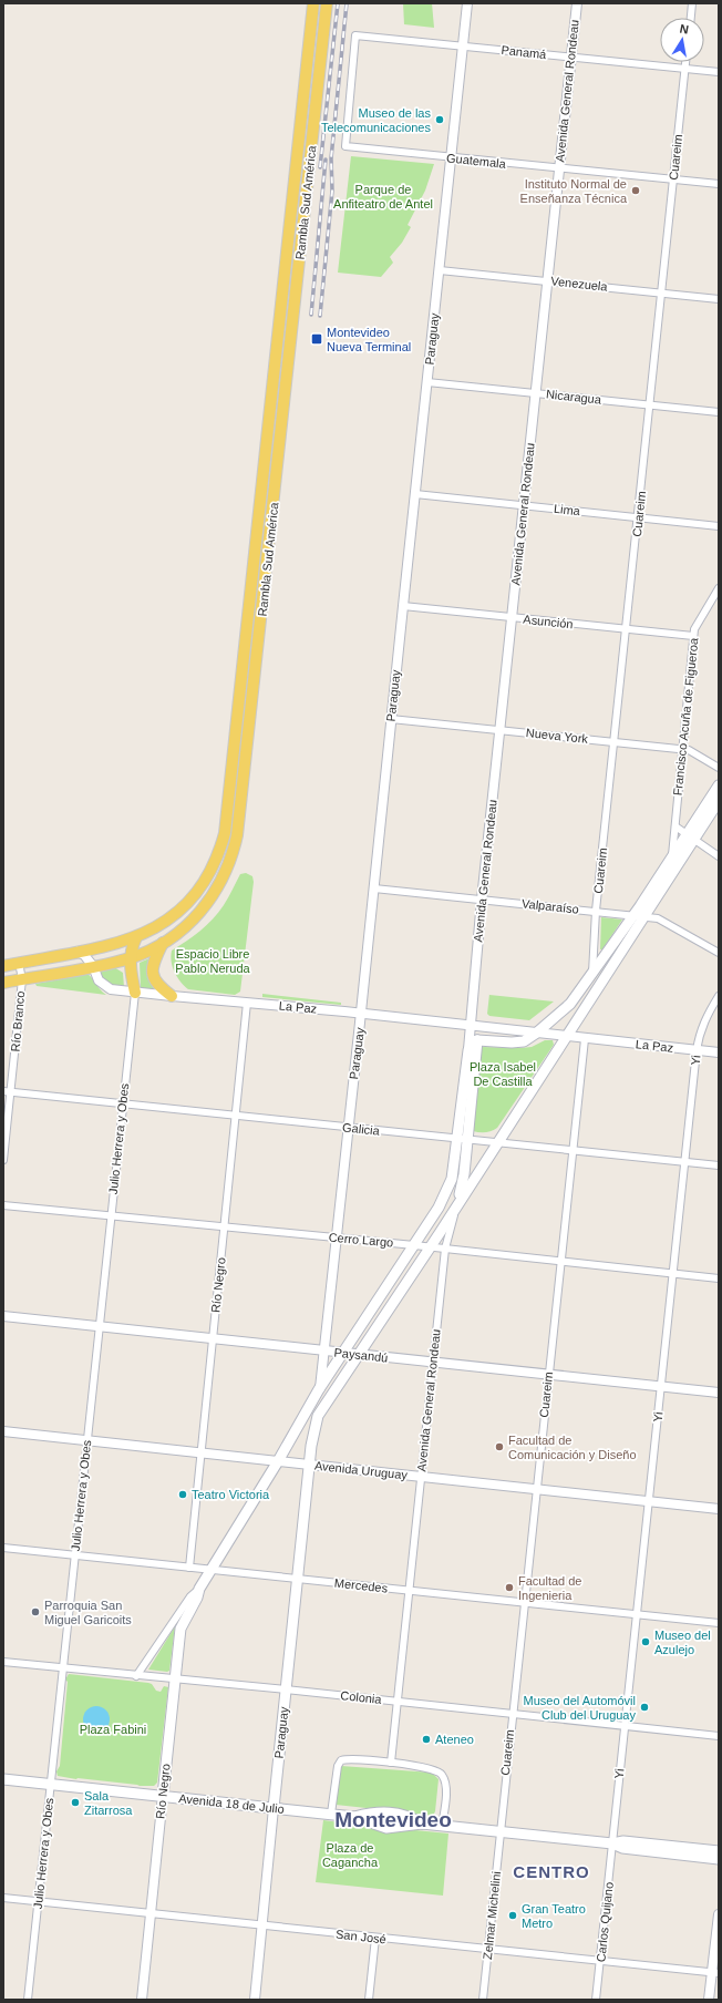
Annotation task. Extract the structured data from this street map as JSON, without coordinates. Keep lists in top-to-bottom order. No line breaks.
{"streets":{"main road":["Avenida General Rondeau","Rambla Sud América","Paraguay","Río Negro","Avenida 18 de Julio"],"street":["Panamá","Cuareim","Guatemala","Venezuela","Nicaragua","Lima","Asunción","Francisco Acuña de Figueroa","Nueva York","Valparaíso","La Paz","Río Branco","Yi","Galicia","Julio Herrera y Obes","Cerro Largo","Paysandú","Avenida Uruguay","Mercedes","Colonia","Zelmar Michelini","Carlos Quijano","San José"]},"crossings":[["Panamá","Avenida General Rondeau"],["Panamá","Cuareim"],["Panamá","Guatemala"],["Panamá","Paraguay"],["Avenida General Rondeau","Guatemala"],["Avenida General Rondeau","Venezuela"],["Avenida General Rondeau","Paraguay"],["Avenida General Rondeau","Nicaragua"],["Avenida General Rondeau","Lima"],["Avenida General Rondeau","Asunción"],["Avenida General Rondeau","Nueva York"],["Avenida General Rondeau","Valparaíso"],["Avenida General Rondeau","La Paz"],["Avenida General Rondeau","Galicia"],["Avenida General Rondeau","Cerro Largo"],["Avenida General Rondeau","Río Negro"],["Avenida General Rondeau","Paysandú"],["Avenida General Rondeau","Avenida Uruguay"],["Avenida General Rondeau","Mercedes"],["Avenida General Rondeau","Colonia"],["Cuareim","Guatemala"],["Cuareim","Venezuela"],["Cuareim","Nicaragua"],["Cuareim","Lima"],["Cuareim","Asunción"],["Cuareim","Nueva York"],["Cuareim","Valparaíso"],["Cuareim","La Paz"],["Cuareim","Galicia"],["Cuareim","Cerro Largo"],["Cuareim","Paysandú"],["Cuareim","Avenida Uruguay"],["Cuareim","Mercedes"],["Cuareim","Colonia"],["Cuareim","Avenida 18 de Julio"],["Cuareim","Zelmar Michelini"],["Guatemala","Paraguay"],["Rambla Sud América","La Paz"],["Rambla Sud América","Río Branco"],["Venezuela","Paraguay"],["Paraguay","Nicaragua"],["Paraguay","Lima"],["Paraguay","Asunción"],["Paraguay","Nueva York"],["Paraguay","Valparaíso"],["Paraguay","La Paz"],["Paraguay","Galicia"],["Paraguay","Cerro Largo"],["Paraguay","Río Negro"],["Paraguay","Paysandú"],["Paraguay","Avenida Uruguay"],["Paraguay","Mercedes"],["Paraguay","Colonia"],["Paraguay","Avenida 18 de Julio"],["Paraguay","San José"],["Asunción","Francisco Acuña de Figueroa"],["Francisco Acuña de Figueroa","Nueva York"],["La Paz","Yi"],["La Paz","Julio Herrera y Obes"],["La Paz","Río Negro"],["Río Branco","Galicia"],["Yi","Galicia"],["Yi","Cerro Largo"],["Yi","Paysandú"],["Yi","Avenida Uruguay"],["Yi","Mercedes"],["Yi","Colonia"],["Yi","Avenida 18 de Julio"],["Yi","Carlos Quijano"],["Galicia","Julio Herrera y Obes"],["Galicia","Río Negro"],["Julio Herrera y Obes","Cerro Largo"],["Julio Herrera y Obes","Paysandú"],["Julio Herrera y Obes","Avenida Uruguay"],["Julio Herrera y Obes","Mercedes"],["Julio Herrera y Obes","Colonia"],["Julio Herrera y Obes","Avenida 18 de Julio"],["Julio Herrera y Obes","San José"],["Cerro Largo","Río Negro"],["Río Negro","Paysandú"],["Río Negro","Avenida Uruguay"],["Río Negro","Mercedes"],["Río Negro","Colonia"],["Río Negro","Avenida 18 de Julio"],["Río Negro","San José"],["Avenida 18 de Julio","Zelmar Michelini"],["Avenida 18 de Julio","Carlos Quijano"],["Zelmar Michelini","San José"],["Carlos Quijano","San José"]],"districts":["Montevideo","CENTRO"],"parks":["Parque de Anfiteatro de Antel","Espacio Libre Pablo Neruda","Plaza Isabel De Castilla","Plaza Fabini","Plaza de Cagancha"],"places":{"other":["Museo de las Telecomunicaciones","Instituto Normal de Enseñanza Técnica","Facultad de Comunicación y Diseño","Teatro Victoria","Facultad de Ingenieria","Parroquia San Miguel Garicoits","Museo del Azulejo","Museo del Automóvil Club del Uruguay","Ateneo","Sala Zitarrosa","Gran Teatro Metro"],"transit":["Montevideo Nueva Terminal"]},"north":"top"}
